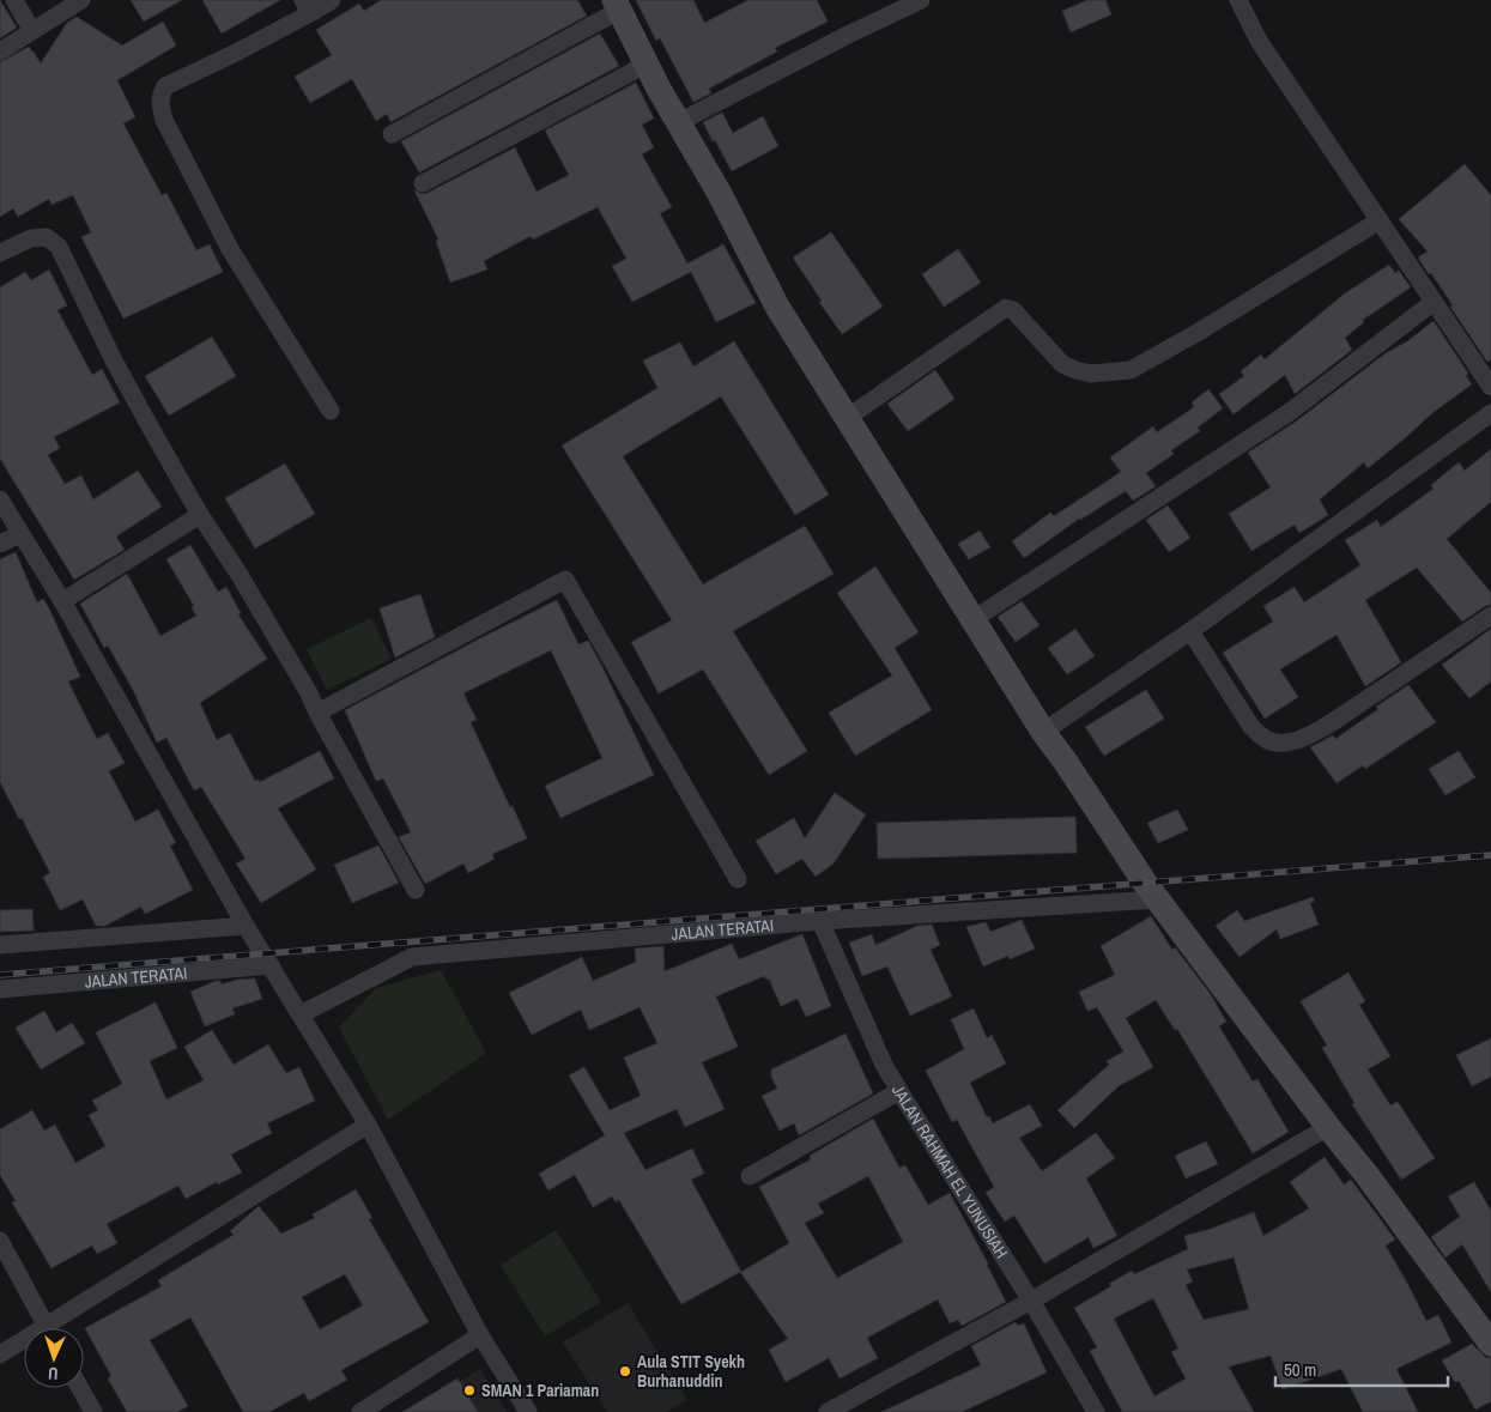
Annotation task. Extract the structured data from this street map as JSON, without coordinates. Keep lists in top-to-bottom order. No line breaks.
{"streets":{"street":["JALAN TERATAI","JALAN RAHMAH EL YUNUSIAH"]},"crossings":[["JALAN TERATAI","JALAN RAHMAH EL YUNUSIAH"]],"places":["Aula STIT Syekh Burhanuddin","SMAN 1 Pariaman"],"scale_bar":"50 m","north":"bottom"}
